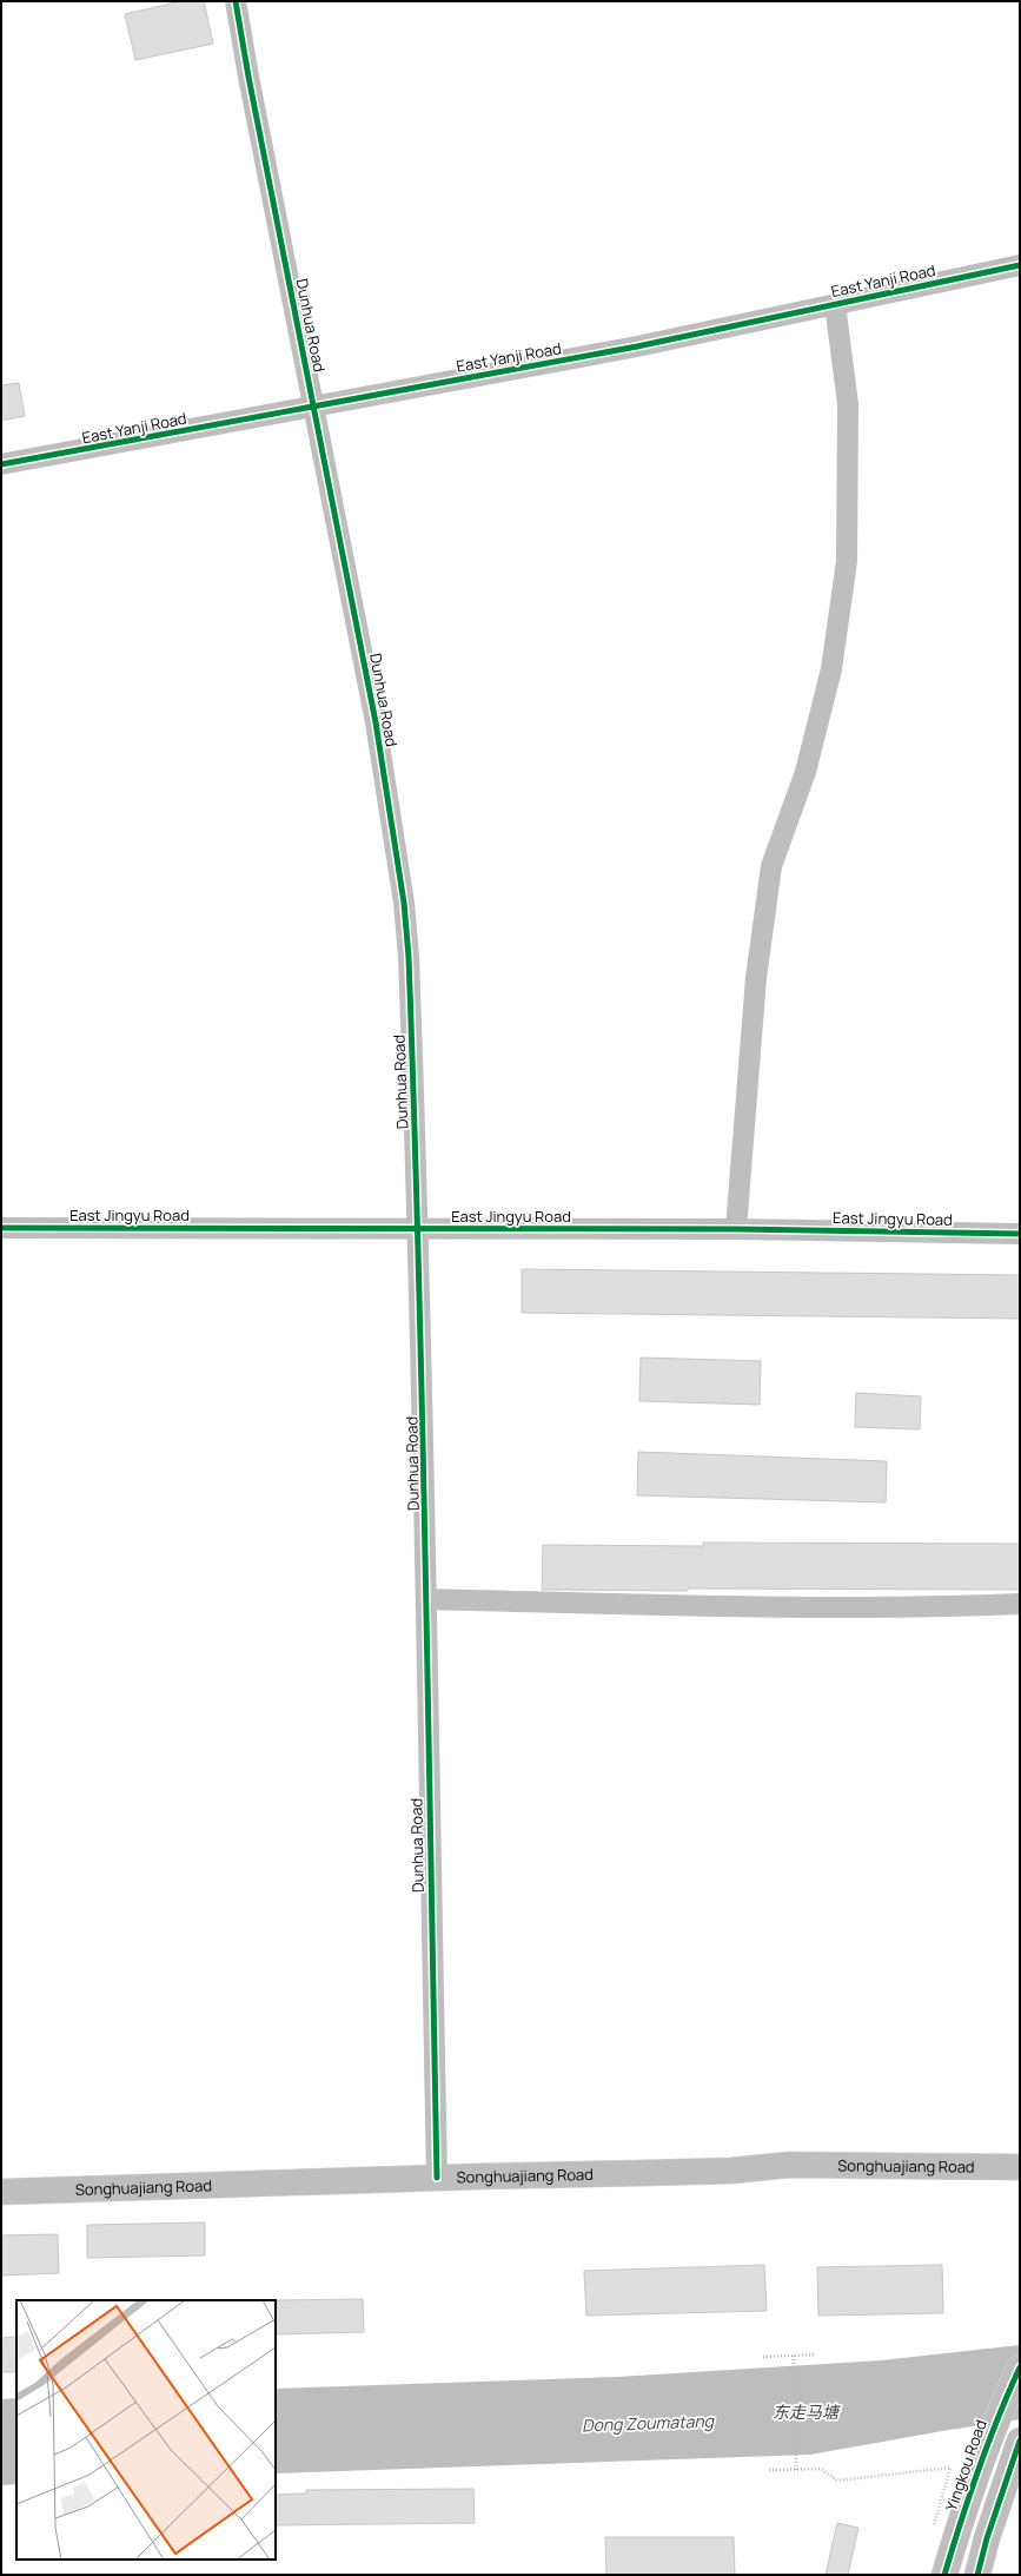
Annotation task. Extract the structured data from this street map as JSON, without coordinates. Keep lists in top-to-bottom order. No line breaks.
{"streets":{"main road":["Songhuajiang Road","Yingkou Road"],"street":["East Yanji Road","Dunhua Road","East Jingyu Road"]},"crossings":[["East Yanji Road","Dunhua Road"],["Dunhua Road","East Jingyu Road"],["Dunhua Road","Songhuajiang Road"]],"water":["东走马塘","Dong Zoumatang"]}
